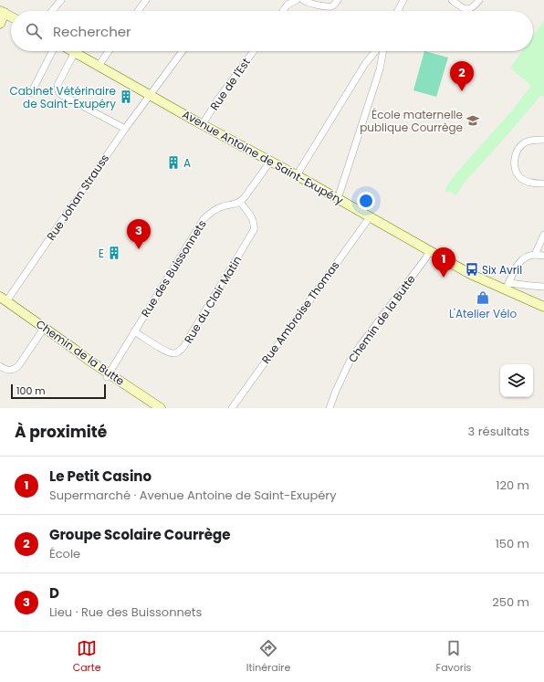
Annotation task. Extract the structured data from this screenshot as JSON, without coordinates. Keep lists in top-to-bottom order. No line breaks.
{"streets":{"main road":["Avenue Antoine de Saint-Exupéry","Chemin de la Butte"],"street":["Rue de l'Est","Rue Johan Strauss","Rue des Buissonnets","Rue du Clair Matin","Rue Ambroise Thomas"]},"crossings":[["Rue de l'Est","Avenue Antoine de Saint-Exupéry"],["Avenue Antoine de Saint-Exupéry","Rue Johan Strauss"],["Avenue Antoine de Saint-Exupéry","Rue Ambroise Thomas"],["Avenue Antoine de Saint-Exupéry","Chemin de la Butte"],["Rue Johan Strauss","Chemin de la Butte"],["Rue des Buissonnets","Rue du Clair Matin"],["Rue des Buissonnets","Chemin de la Butte"]],"places":{"building":["Cabinet Vétérinaire de Saint-Exupéry","A","E"],"school or university":["École maternelle publique Courrège"],"bus stop":["Six Avril"],"shop":["L'Atelier Vélo"]},"scale_bar":"100 m","page":{"search":"Rechercher","pins":["2","3","1"],"scale":"100 m","heading":["À proximité","3 résultats"],"list":[{"mark":"1","name":"Le Petit Casino","note":"Supermarché · Avenue Antoine de Saint-Exupéry","value":"120 m"},{"mark":"2","name":"Groupe Scolaire Courrège","note":"École","value":"150 m"},{"mark":"3","name":"D","note":"Lieu · Rue des Buissonnets","value":"250 m"}],"nav":["Carte","Itinéraire","Favoris"]}}
